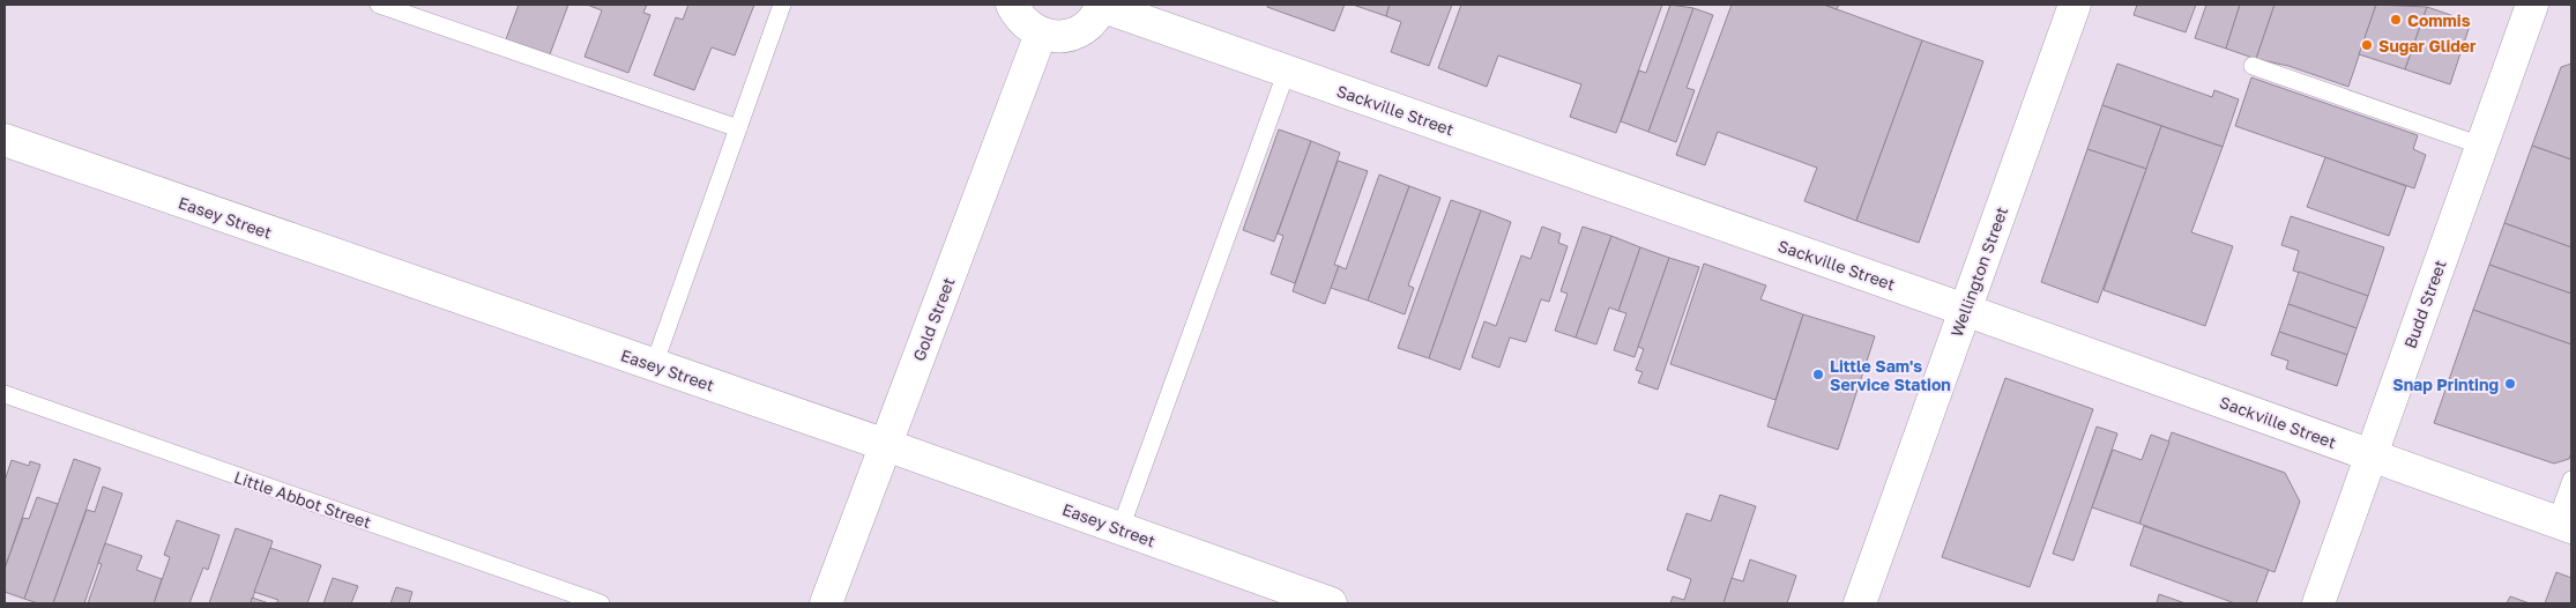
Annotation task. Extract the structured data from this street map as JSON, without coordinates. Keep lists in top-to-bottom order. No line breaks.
{"streets":{"street":["Sackville Street","Easey Street","Wellington Street","Budd Street","Gold Street"],"lane":["Little Abbot Street"]},"crossings":[["Sackville Street","Wellington Street"],["Sackville Street","Budd Street"],["Easey Street","Gold Street"]],"places":["Commis","Sugar Glider","Little Sam's Service Station","Snap Printing"]}
